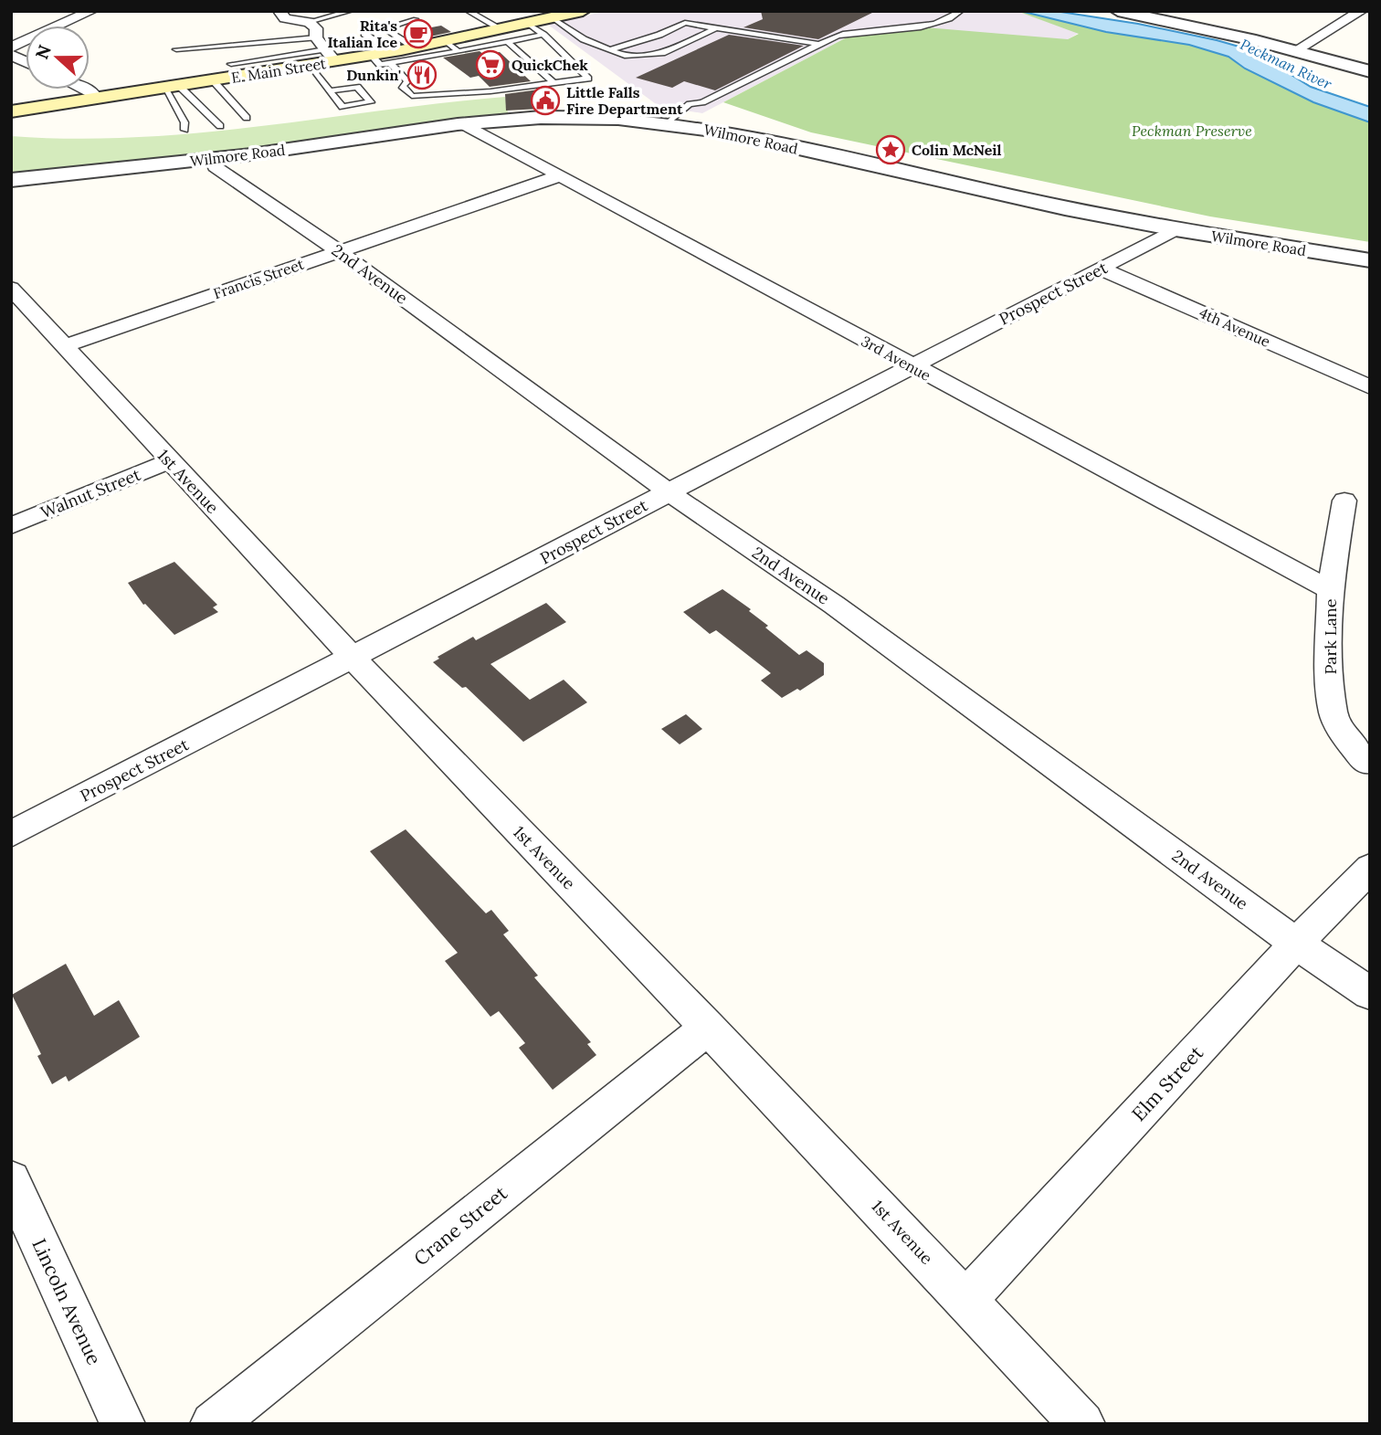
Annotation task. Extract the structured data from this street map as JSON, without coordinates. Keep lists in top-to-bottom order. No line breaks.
{"streets":{"main road":["E. Main Street"],"street":["Wilmore Road","2nd Avenue","Francis Street","Prospect Street","4th Avenue","3rd Avenue","1st Avenue","Walnut Street","Park Lane","Elm Street","Crane Street","Lincoln Avenue"]},"crossings":[["Wilmore Road","2nd Avenue"],["Wilmore Road","Prospect Street"],["Wilmore Road","3rd Avenue"],["2nd Avenue","Francis Street"],["2nd Avenue","Prospect Street"],["2nd Avenue","Elm Street"],["Francis Street","3rd Avenue"],["Francis Street","1st Avenue"],["Prospect Street","4th Avenue"],["Prospect Street","3rd Avenue"],["Prospect Street","1st Avenue"],["3rd Avenue","Park Lane"],["1st Avenue","Walnut Street"],["1st Avenue","Elm Street"],["1st Avenue","Crane Street"]],"water":["Peckman River"],"parks":["Peckman Preserve"],"places":{"cafe":["Rita's Italian Ice"],"supermarket":["QuickChek"],"restaurant":["Dunkin'"],"public building":["Little Falls Fire Department"],"place":["Colin McNeil"]},"north":"left"}
